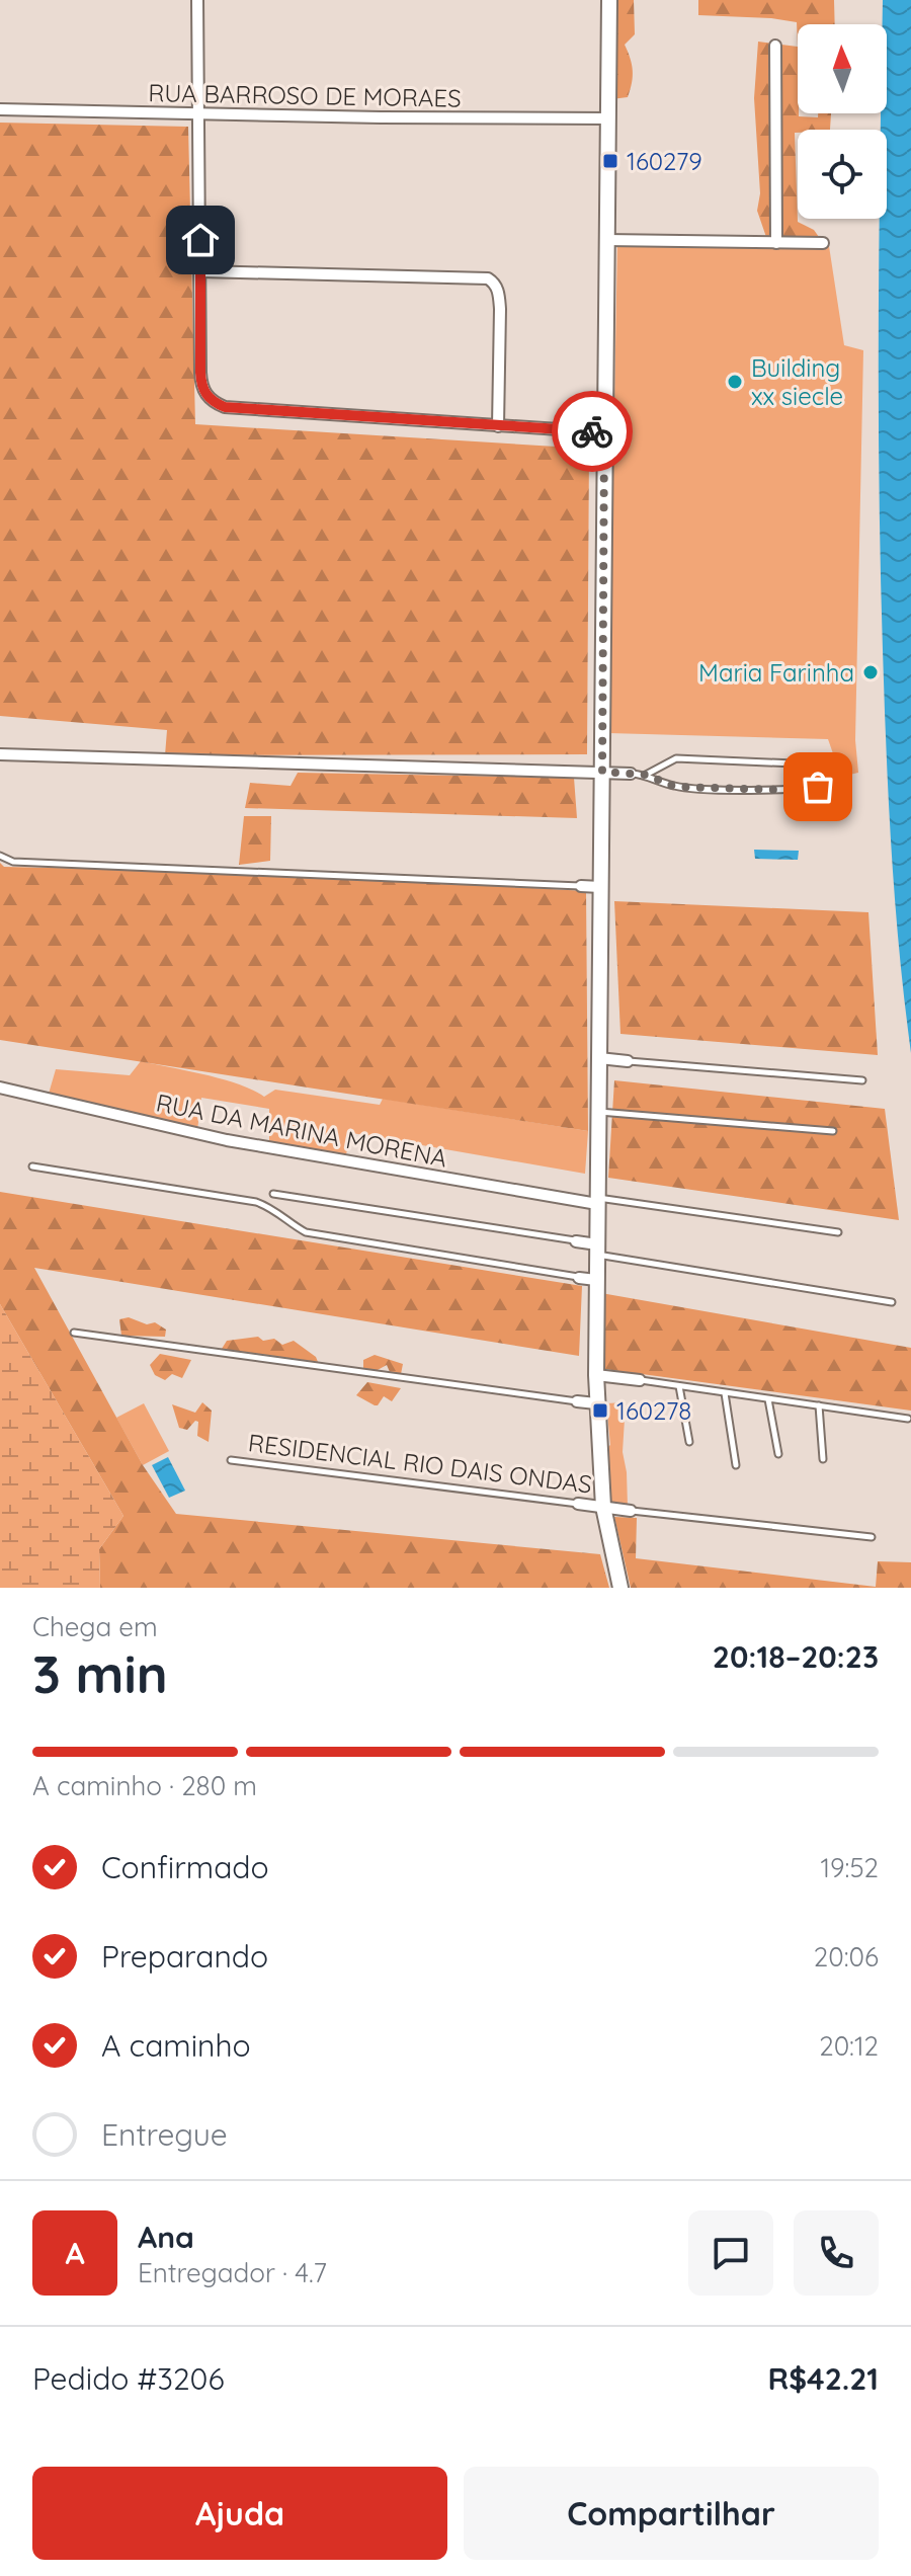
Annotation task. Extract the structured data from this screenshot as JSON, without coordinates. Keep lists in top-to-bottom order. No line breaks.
{"streets":{"street":["RUA BARROSO DE MORAES","RUA DA MARINA MORENA","RESIDENCIAL RIO DAIS ONDAS"]},"places":{"transit":["160279","160278"],"other":["Building xx siecle","Maria Farinha"]},"north":"top","page":{"heading":["3 min","Chega em","20:18–20:23"],"panel":["Ana","Entregador · 4.7","Pedido #3206","R$42.21"],"bar":"A caminho · 280 m","list":[["Confirmado","19:52"],["Preparando","20:06"],["A caminho","20:12"],"Entregue"],"round":"A","buttons":["Ajuda","Compartilhar"]}}
